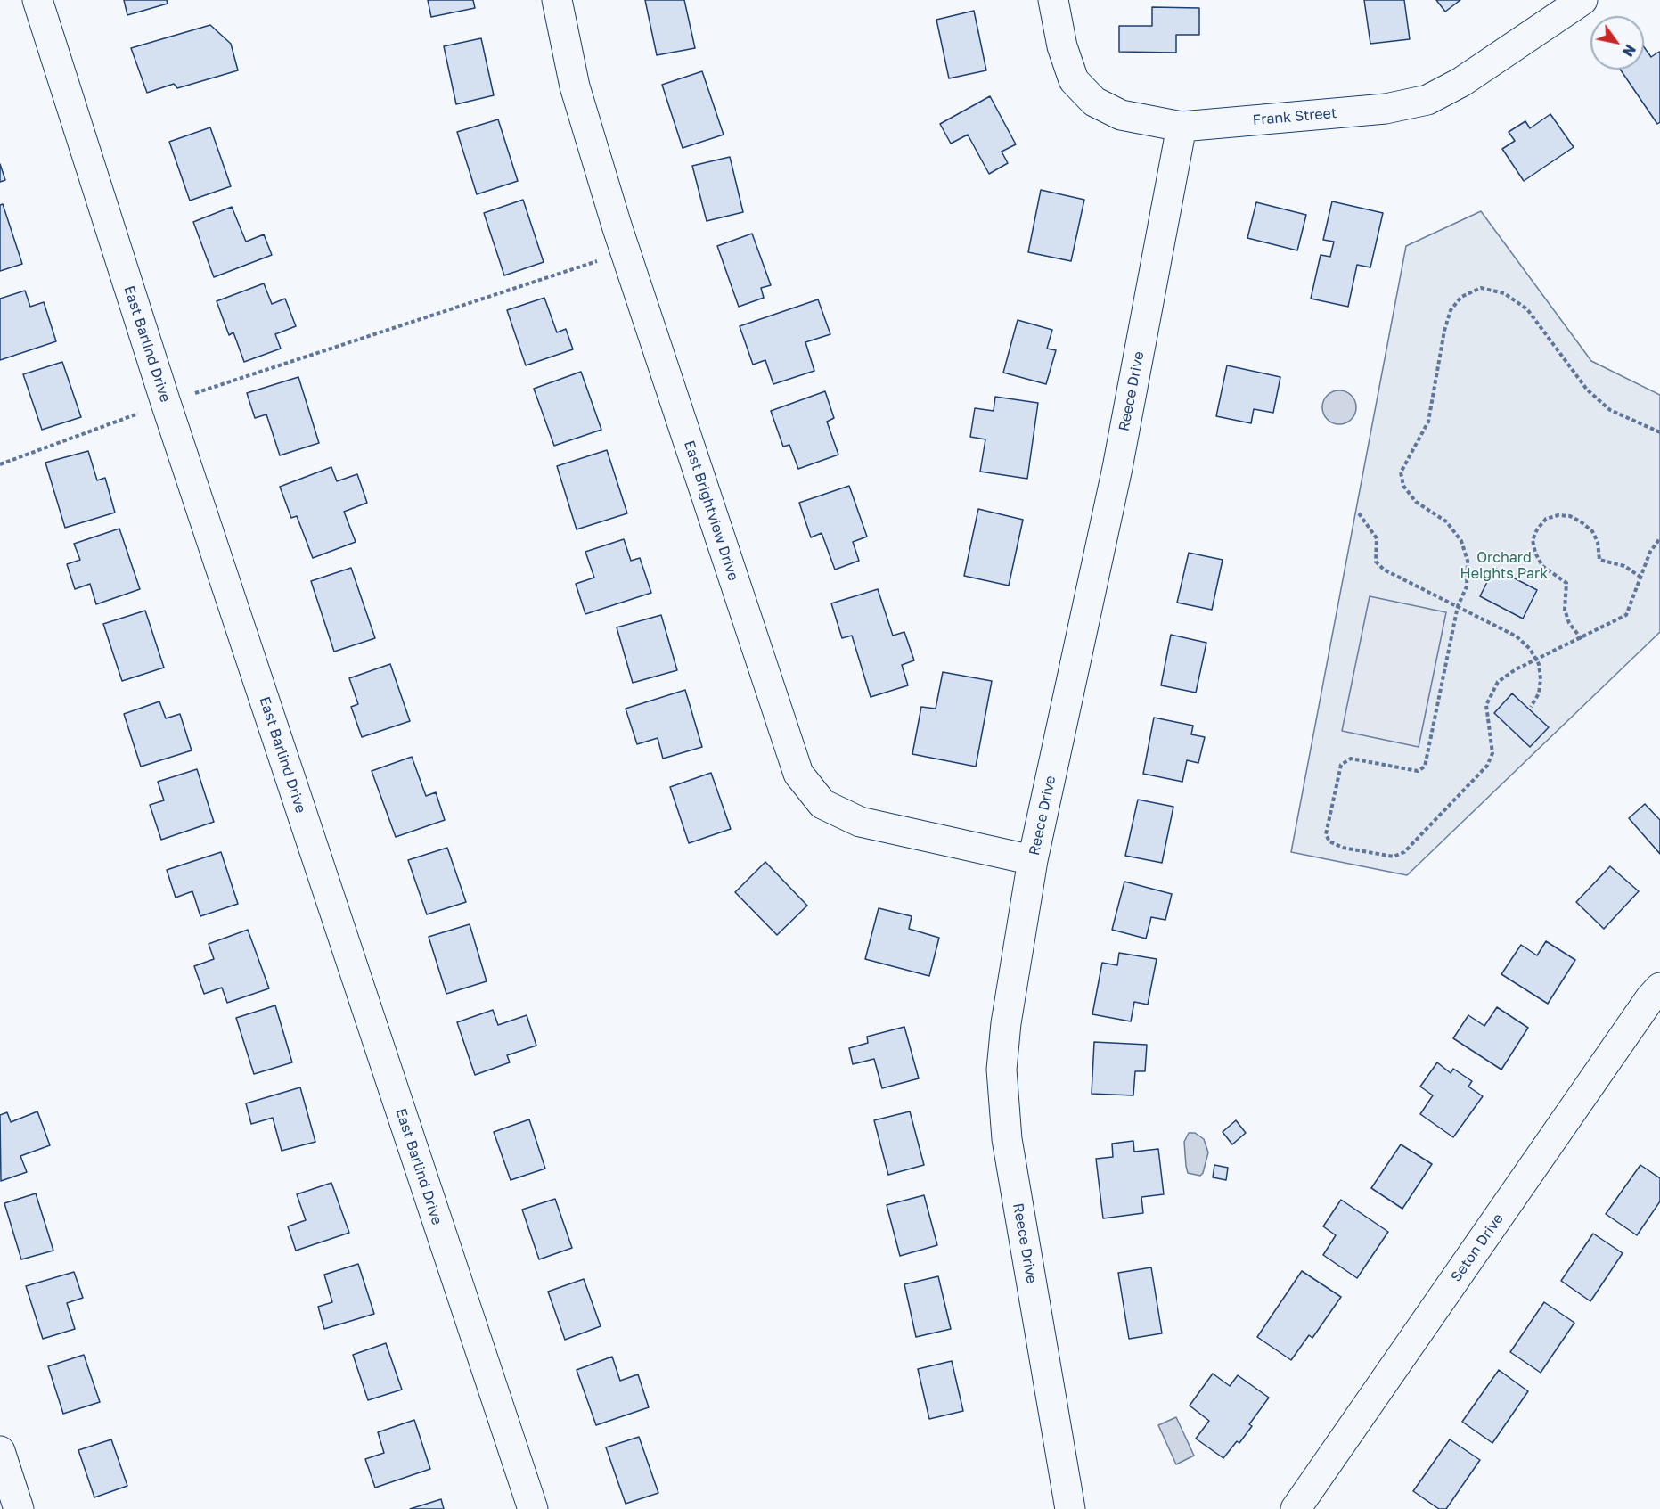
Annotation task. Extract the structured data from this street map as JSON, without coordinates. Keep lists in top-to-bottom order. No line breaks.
{"streets":{"street":["Frank Street","East Barlind Drive","Reece Drive","East Brightview Drive","Seton Drive"]},"crossings":[["Frank Street","Reece Drive"],["Reece Drive","East Brightview Drive"]],"parks":["Orchard Heights Park"],"north":"bottom right"}
